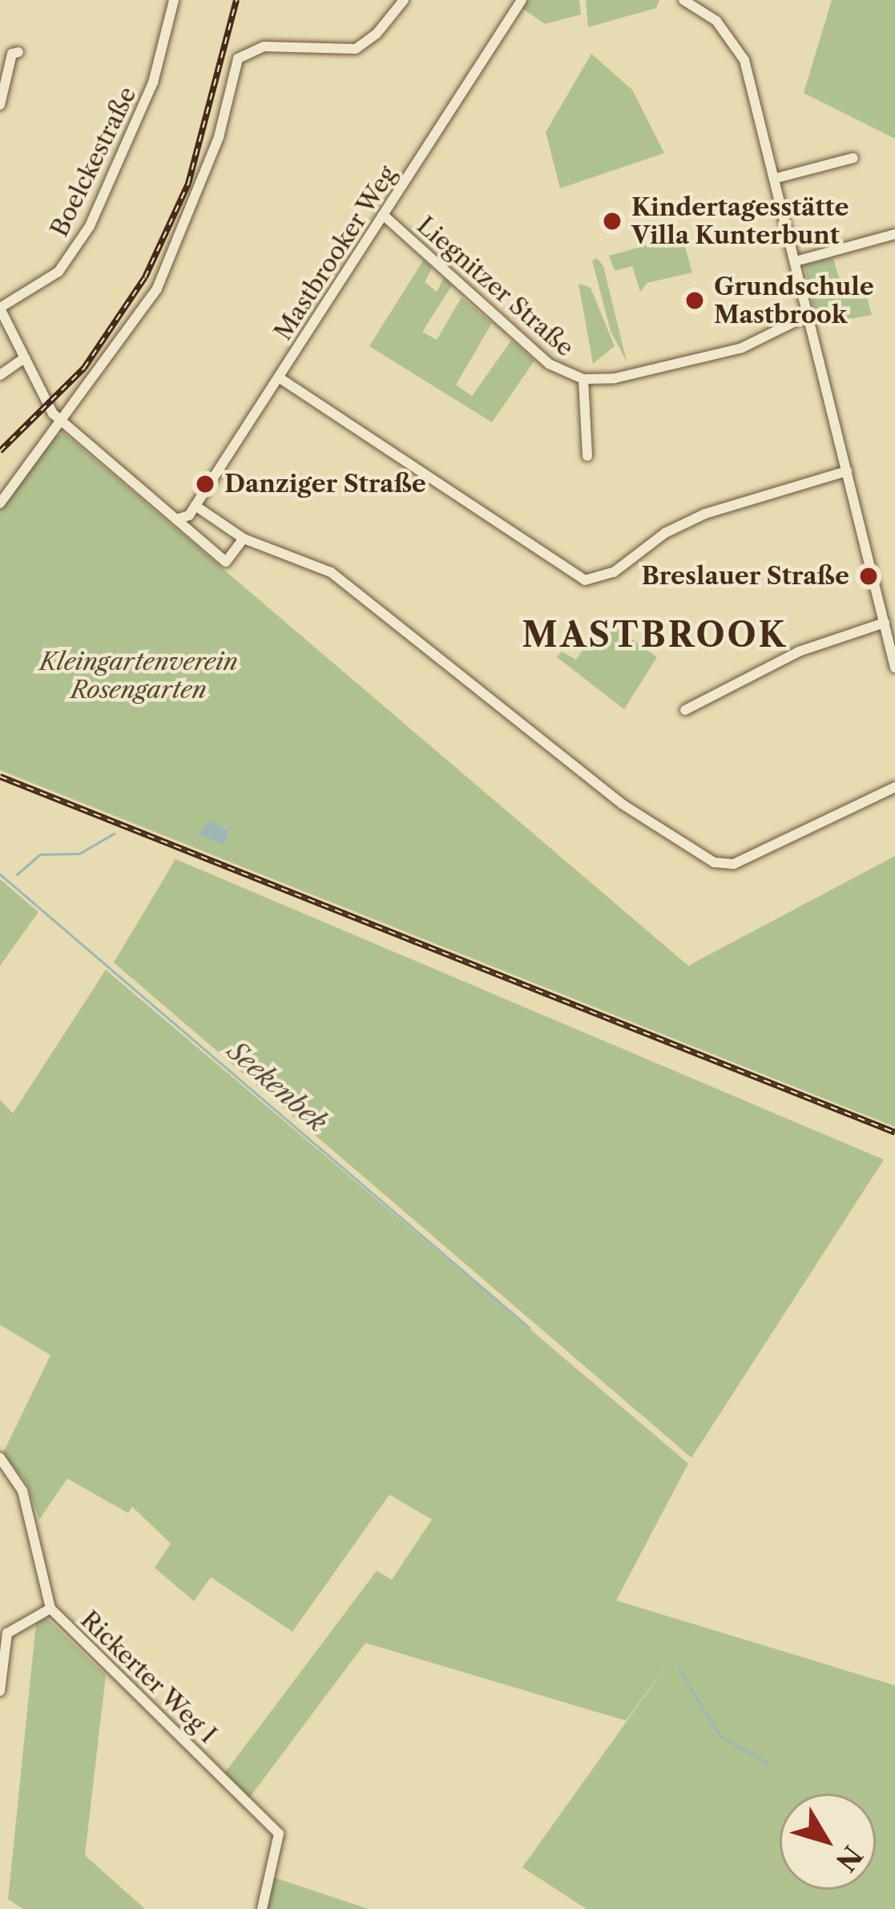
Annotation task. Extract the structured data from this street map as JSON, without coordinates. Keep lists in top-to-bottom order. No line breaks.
{"streets":{"street":["Boelckestraße","Mastbrooker Weg","Liegnitzer Straße","Rickerter Weg I"]},"crossings":[["Mastbrooker Weg","Liegnitzer Straße"]],"districts":["MASTBROOK"],"water":["Seekenbek"],"parks":["Kleingartenverein Rosengarten"],"places":["Kindertagesstätte Villa Kunterbunt","Grundschule Mastbrook","Danziger Straße","Breslauer Straße"],"north":"bottom right"}
